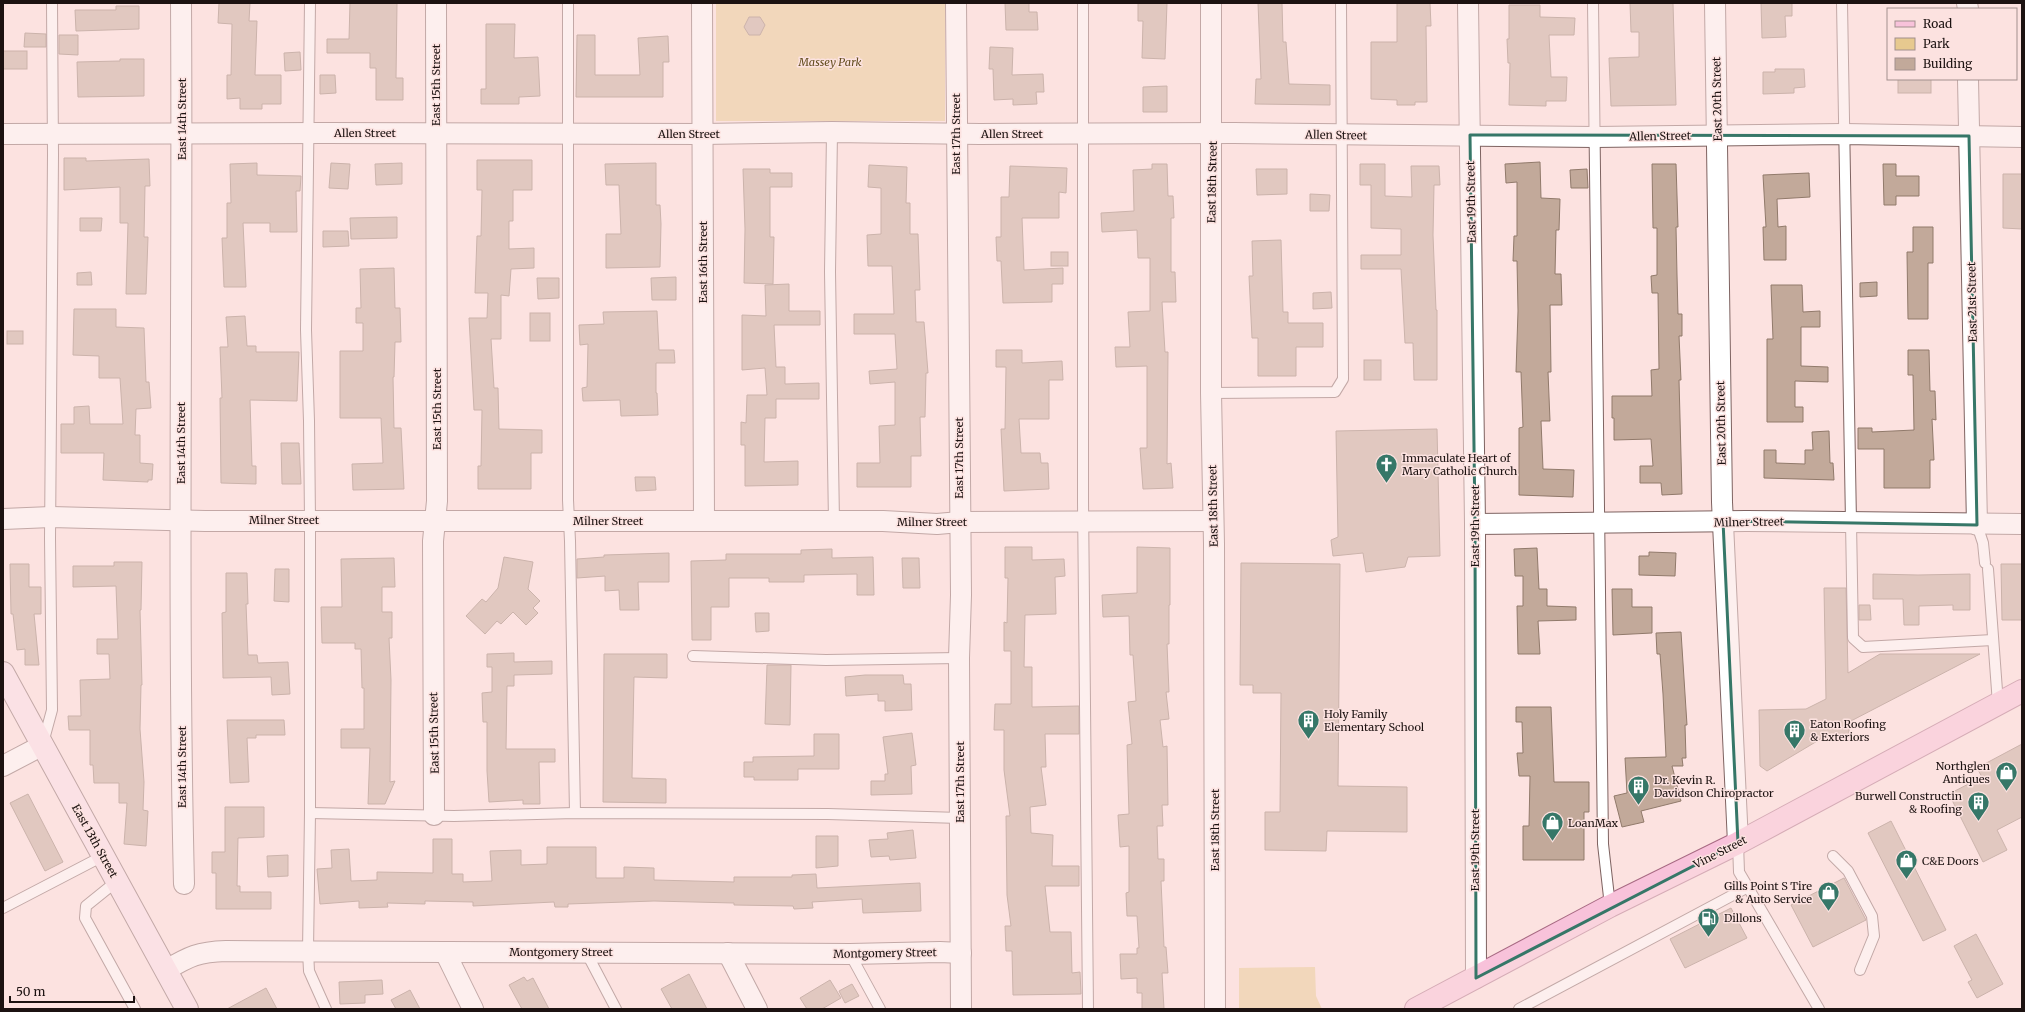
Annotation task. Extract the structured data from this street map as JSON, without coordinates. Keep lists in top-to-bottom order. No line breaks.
{"streets":{"main road":["Vine Street"],"street":["East 15th Street","East 20th Street","East 14th Street","Allen Street","East 17th Street","East 18th Street","East 19th Street","East 16th Street","East 21st Street","Milner Street","East 13th Street","Montgomery Street"]},"crossings":[["East 15th Street","Allen Street"],["East 15th Street","Milner Street"],["East 20th Street","Allen Street"],["East 20th Street","Milner Street"],["East 20th Street","Vine Street"],["East 14th Street","Allen Street"],["East 14th Street","Milner Street"],["Allen Street","East 17th Street"],["Allen Street","East 18th Street"],["Allen Street","East 19th Street"],["Allen Street","East 16th Street"],["Allen Street","East 21st Street"],["East 17th Street","Milner Street"],["East 17th Street","Montgomery Street"],["East 18th Street","Milner Street"],["East 19th Street","Milner Street"],["East 19th Street","Vine Street"],["East 16th Street","Milner Street"],["East 21st Street","Milner Street"],["East 13th Street","Montgomery Street"]],"parks":["Massey Park"],"places":{"church":["Immaculate Heart of Mary Catholic Church"],"building":["Holy Family Elementary School","Eaton Roofing & Exteriors","Dr. Kevin R. Davidson Chiropractor","Burwell Constructin & Roofing"],"shop":["Northglen Antiques","LoanMax","C&E Doors","Gills Point S Tire & Auto Service"],"fuel station":["Dillons"]},"legend":["Road","Park","Building"],"scale_bar":"50 m"}
